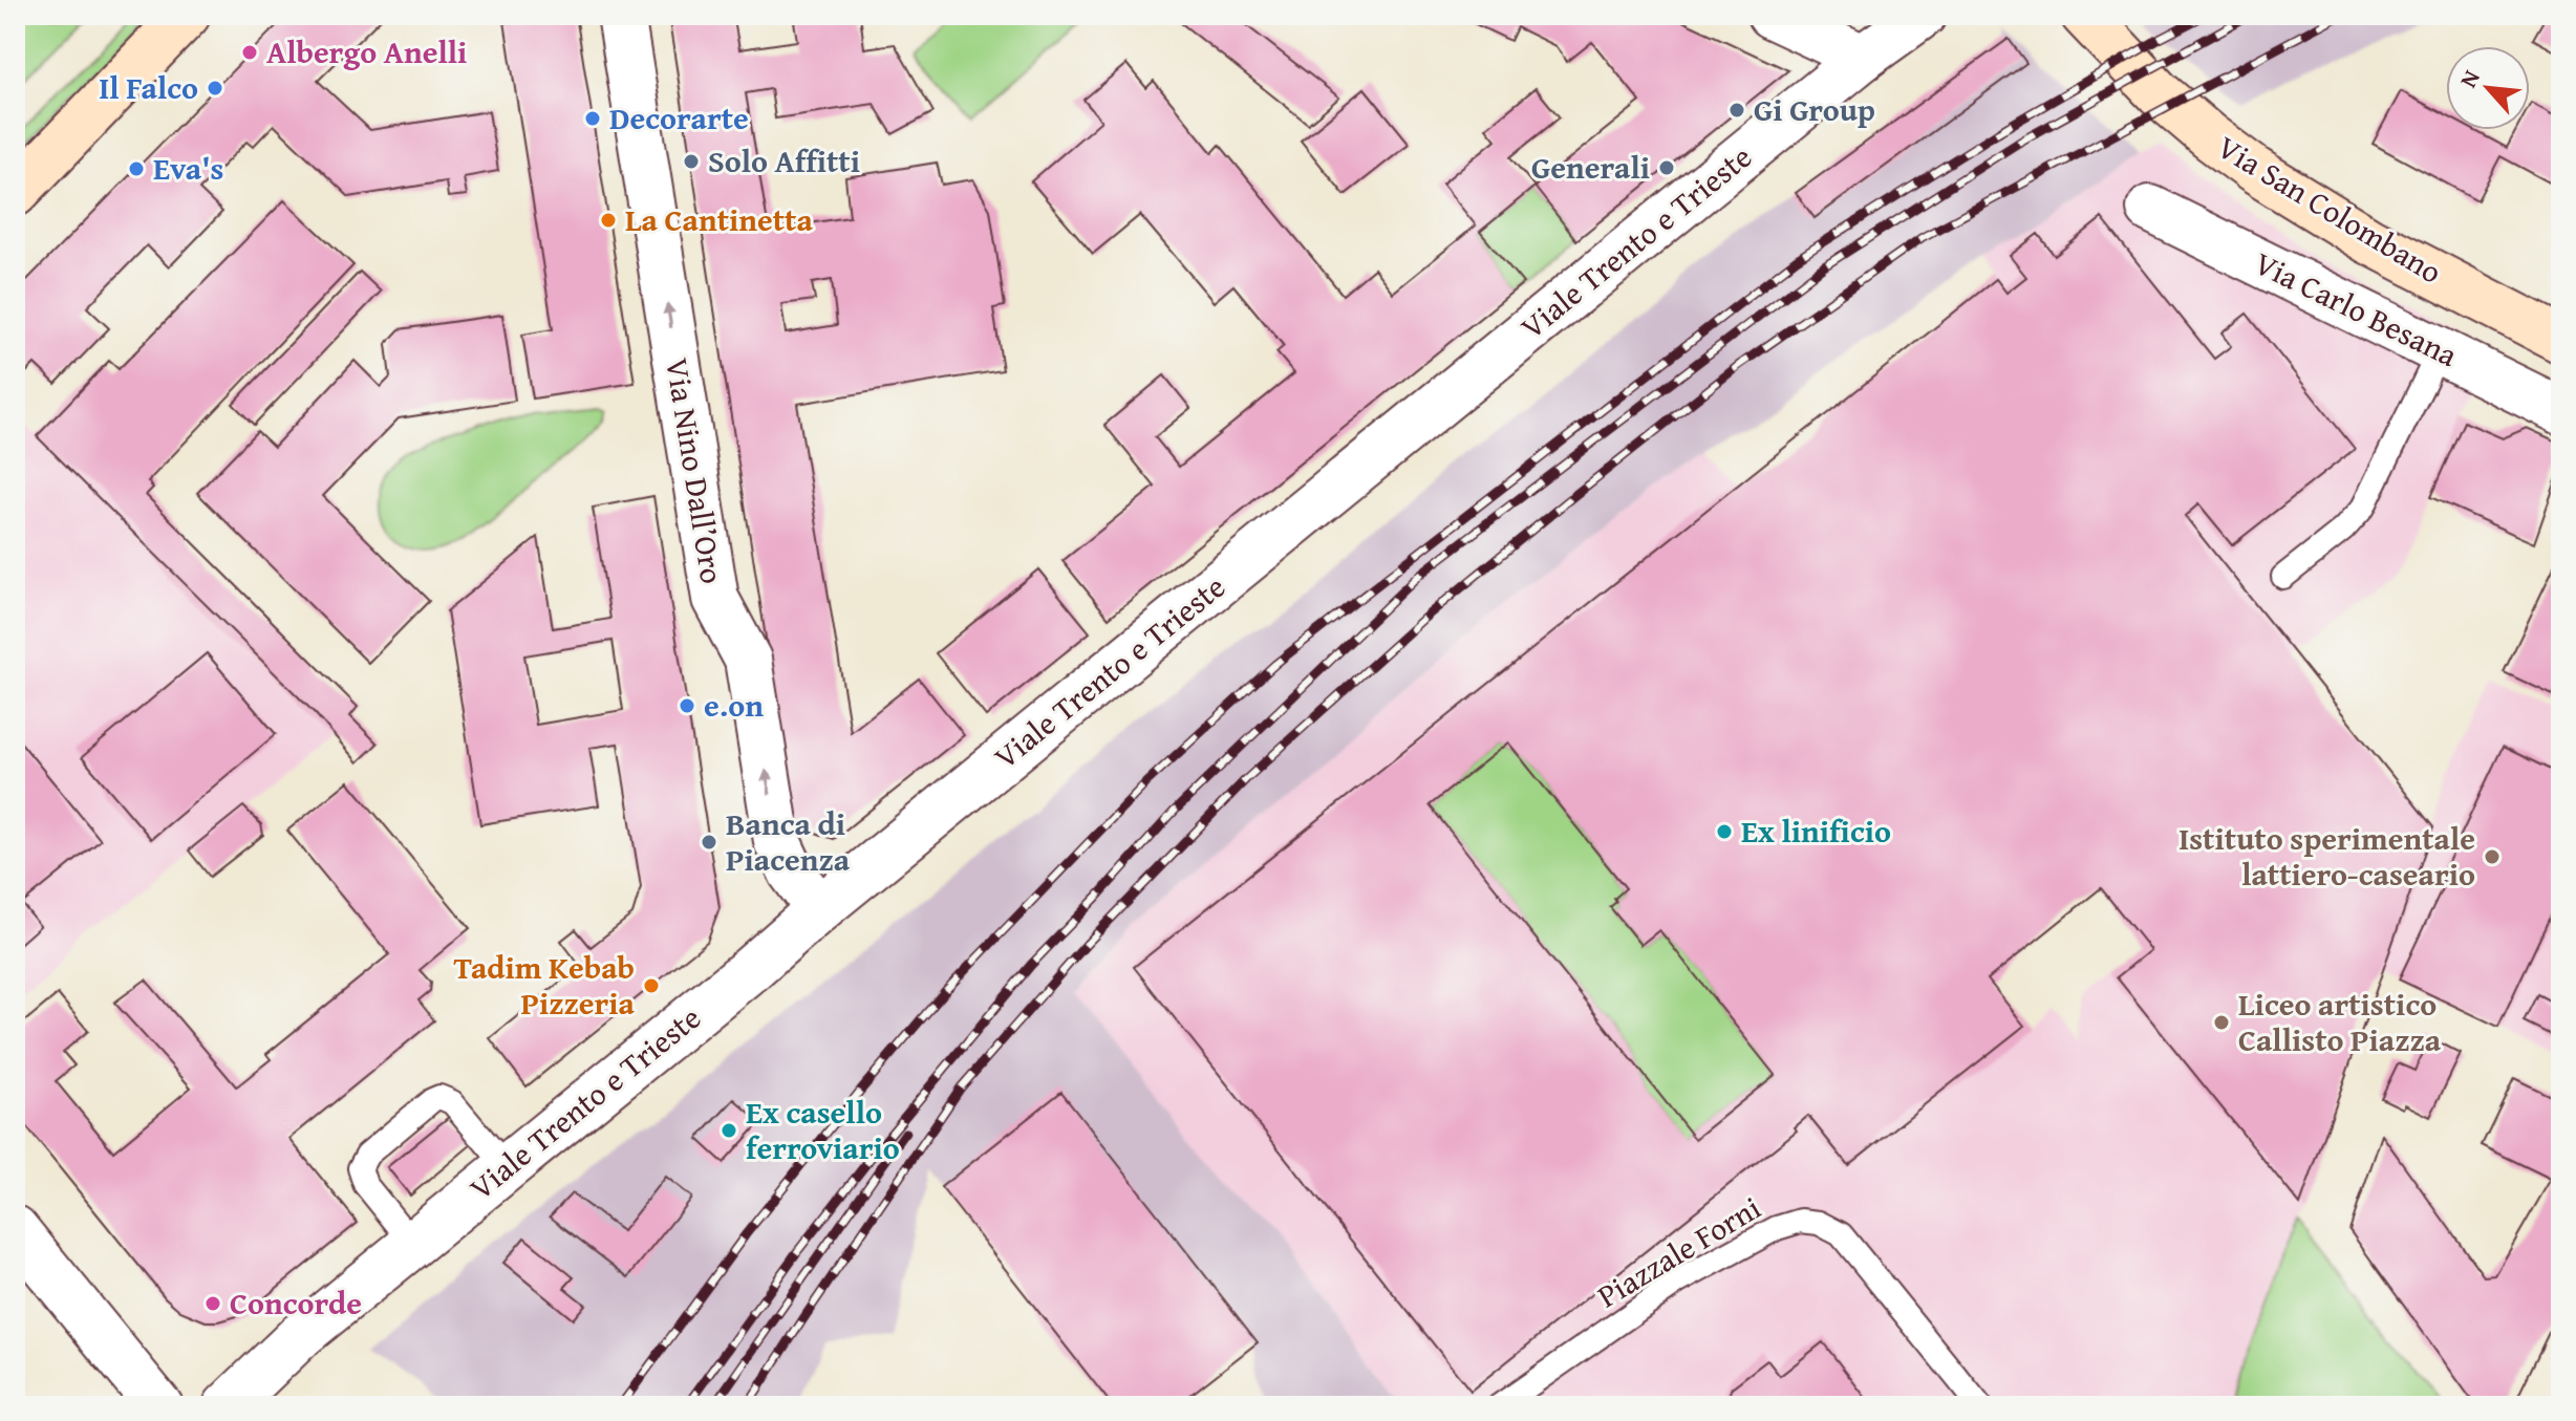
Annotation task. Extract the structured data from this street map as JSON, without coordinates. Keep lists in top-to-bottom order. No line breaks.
{"streets":{"street":["Via San Colombano","Viale Trento e Trieste","Via Carlo Besana","Via Nino Dall’Oro"],"lane":["Piazzale Forni"]},"crossings":[["Viale Trento e Trieste","Via Nino Dall’Oro"]],"one_way":["Via Nino Dall’Oro"],"places":["Albergo Anelli","Il Falco","Gi Group","Decorarte","Solo Affitti","Generali","Eva's","La Cantinetta","e.on","Ex linificio","Banca di Piacenza","Istituto sperimentale lattiero-caseario","Tadim Kebab Pizzeria","Liceo artistico Callisto Piazza","Ex casello ferroviario","Concorde"],"north":"top left"}
